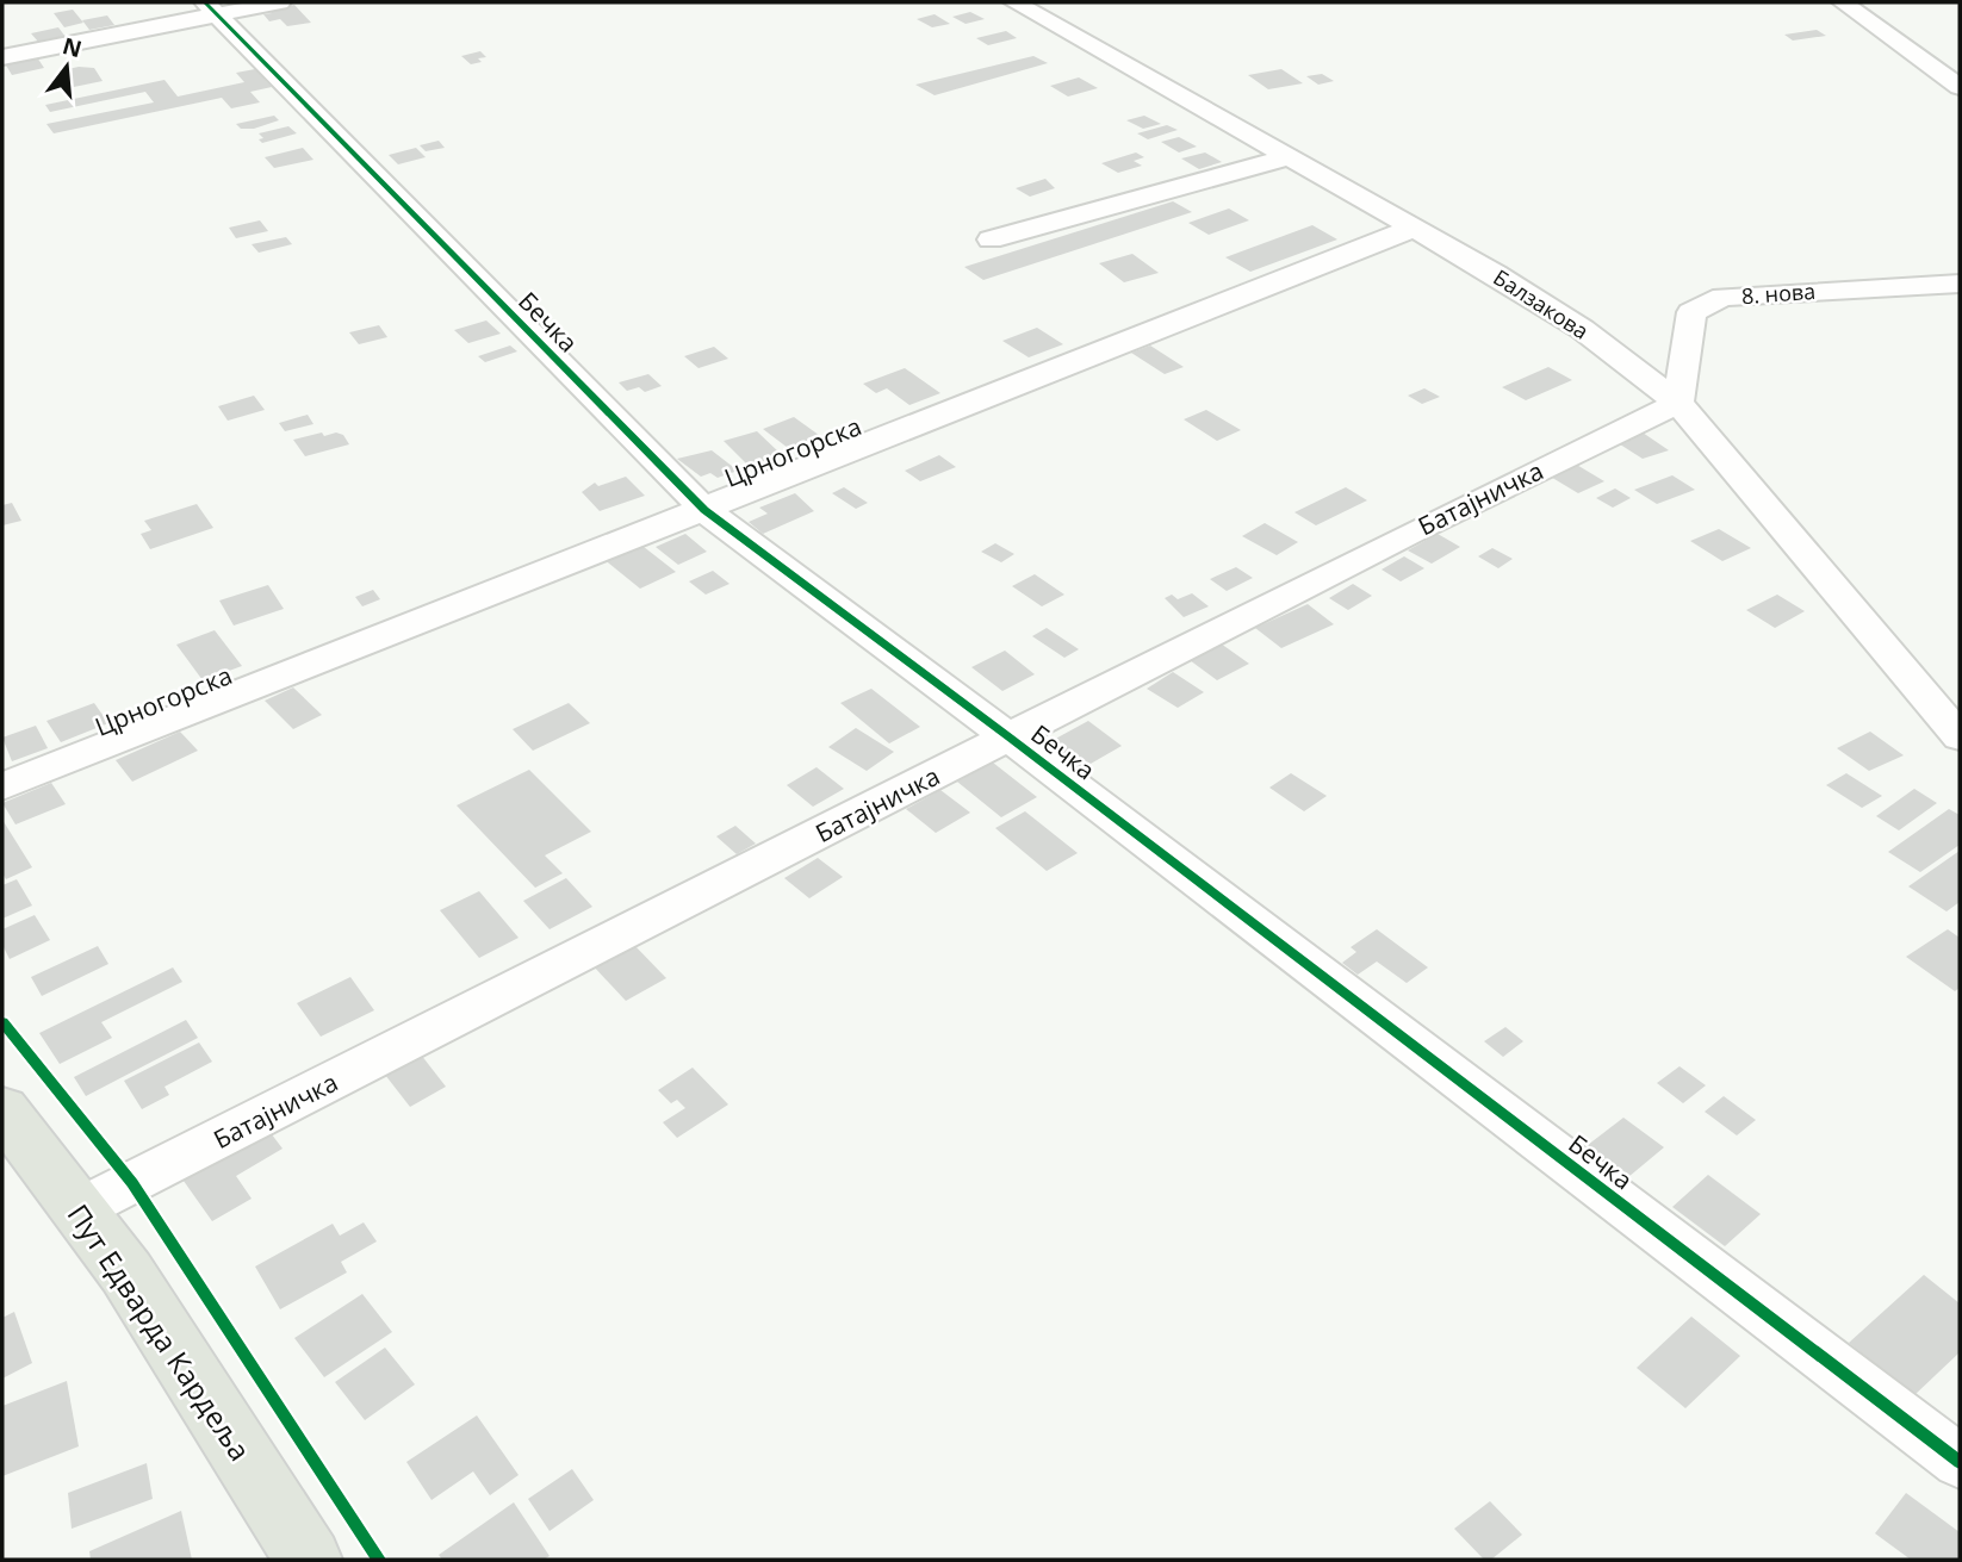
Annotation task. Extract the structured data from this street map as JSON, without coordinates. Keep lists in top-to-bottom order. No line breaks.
{"streets":{"main road":["Пут Едварда Кардеља"],"street":["8. нова","Балзакова","Бечка","Црногорска","Батајничка"]},"crossings":[["8. нова","Балзакова"],["8. нова","Батајничка"],["Балзакова","Црногорска"],["Балзакова","Батајничка"],["Бечка","Црногорска"],["Бечка","Батајничка"],["Батајничка","Пут Едварда Кардеља"]],"north":"top"}
